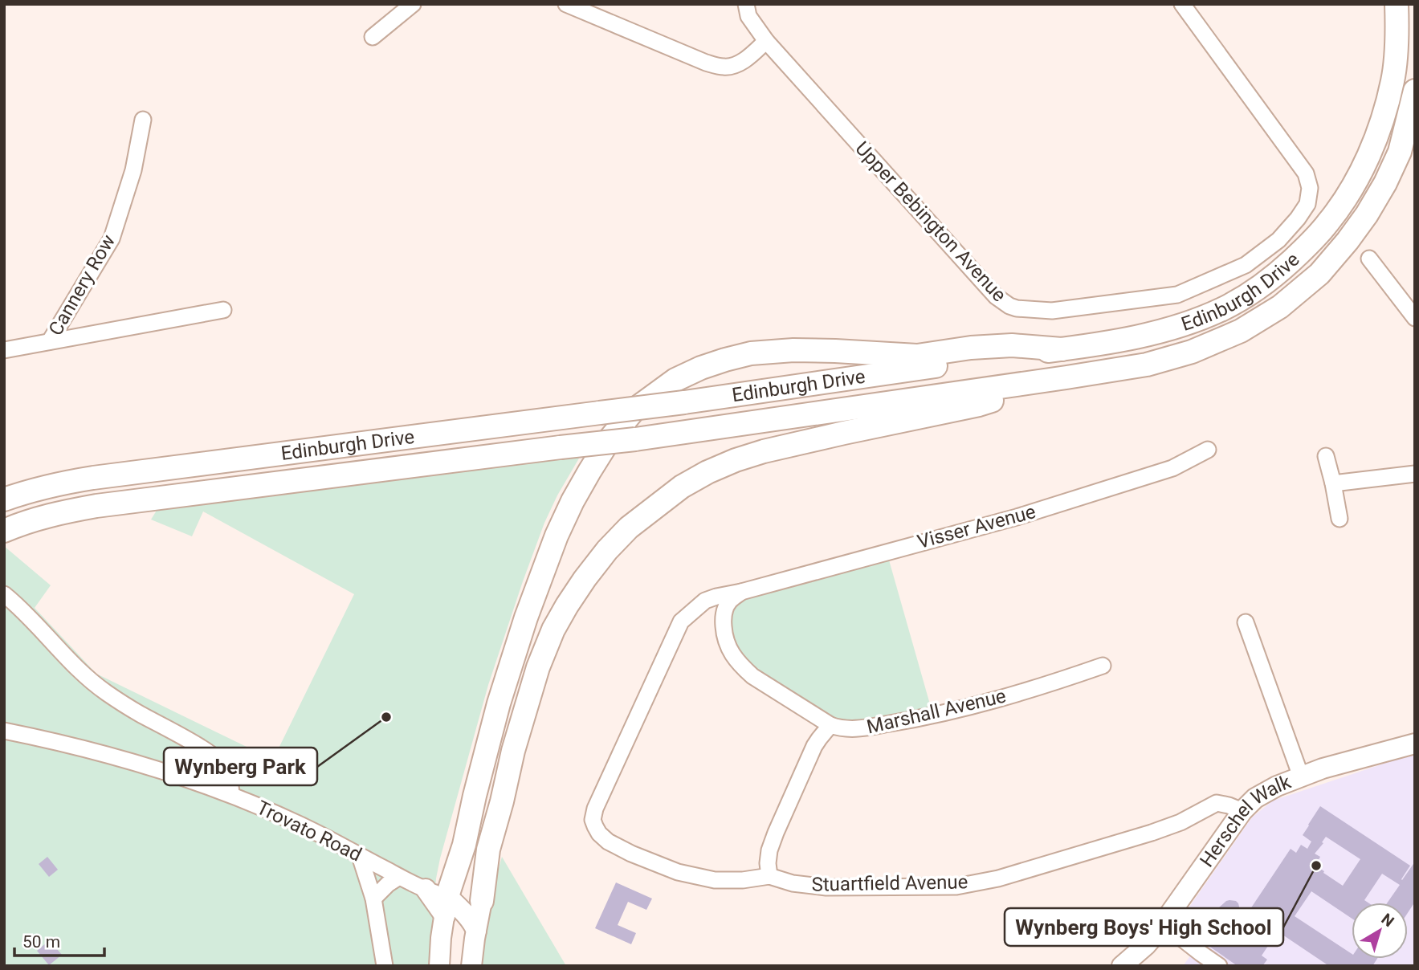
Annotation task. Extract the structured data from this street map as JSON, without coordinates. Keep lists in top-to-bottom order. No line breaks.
{"streets":{"highway":["Edinburgh Drive"],"main road":["Herschel Walk"],"street":["Upper Bebington Avenue","Cannery Row","Visser Avenue","Marshall Avenue","Trovato Road","Stuartfield Avenue"]},"crossings":[["Visser Avenue","Stuartfield Avenue"],["Herschel Walk","Stuartfield Avenue"]],"places":["Wynberg Park","Wynberg Boys' High School"],"scale_bar":"50 m","north":"top right"}
